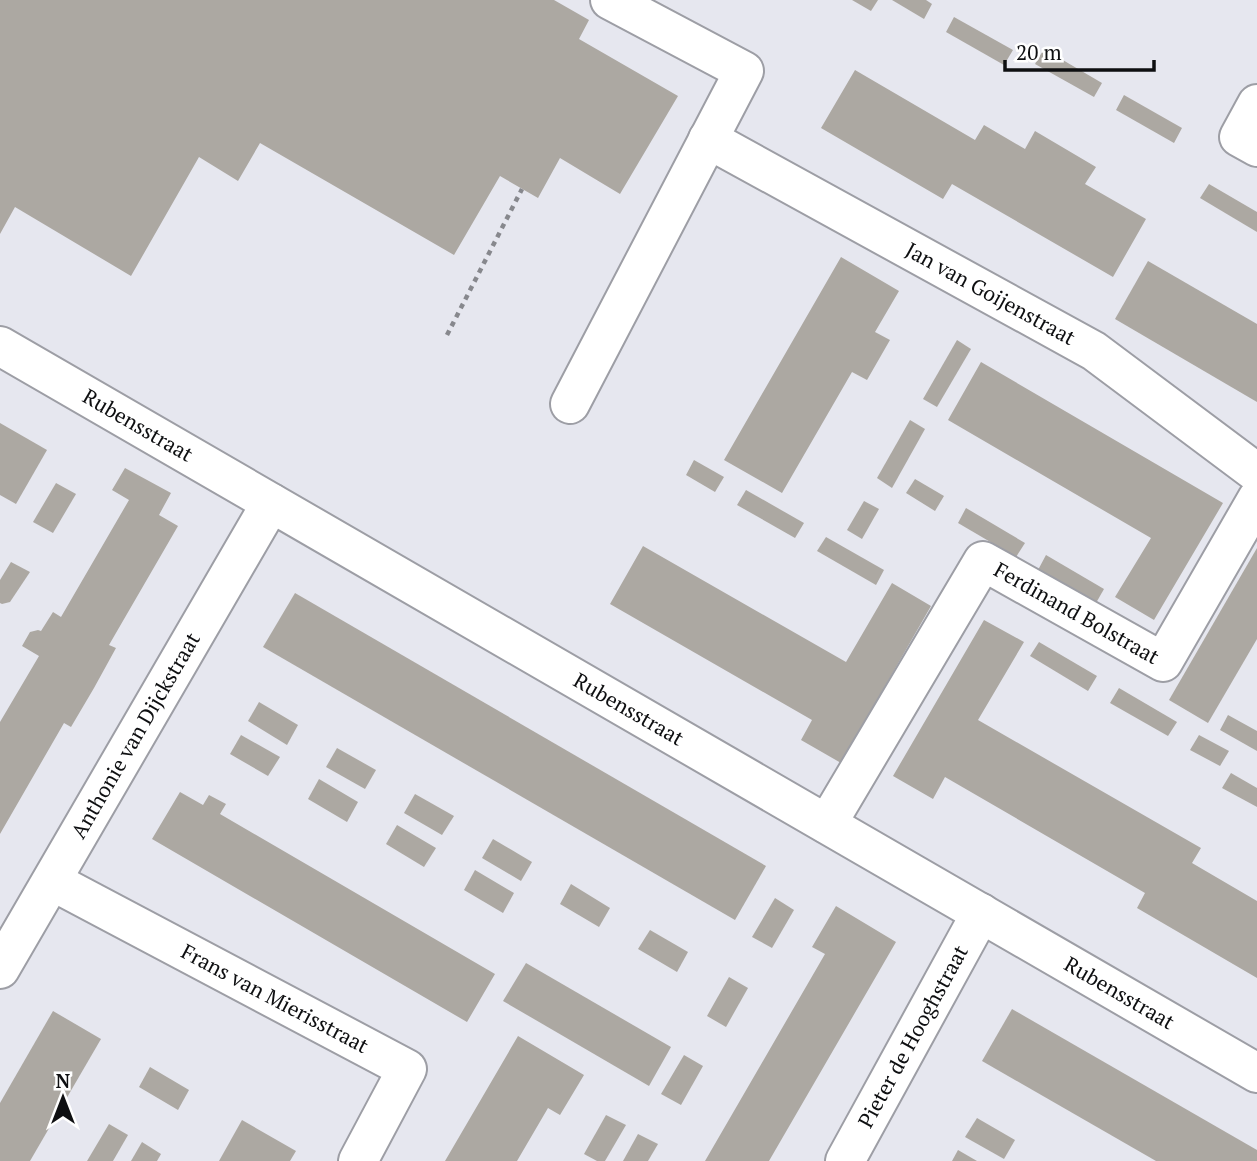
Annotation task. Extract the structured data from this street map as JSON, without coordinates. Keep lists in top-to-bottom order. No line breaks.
{"streets":{"street":["Jan van Goijenstraat","Rubensstraat","Ferdinand Bolstraat","Anthonie van Dijckstraat","Frans van Mierisstraat","Pieter de Hooghstraat"]},"crossings":[["Rubensstraat","Ferdinand Bolstraat"],["Rubensstraat","Anthonie van Dijckstraat"],["Rubensstraat","Pieter de Hooghstraat"],["Anthonie van Dijckstraat","Frans van Mierisstraat"]],"scale_bar":"20 m","north":"top"}
